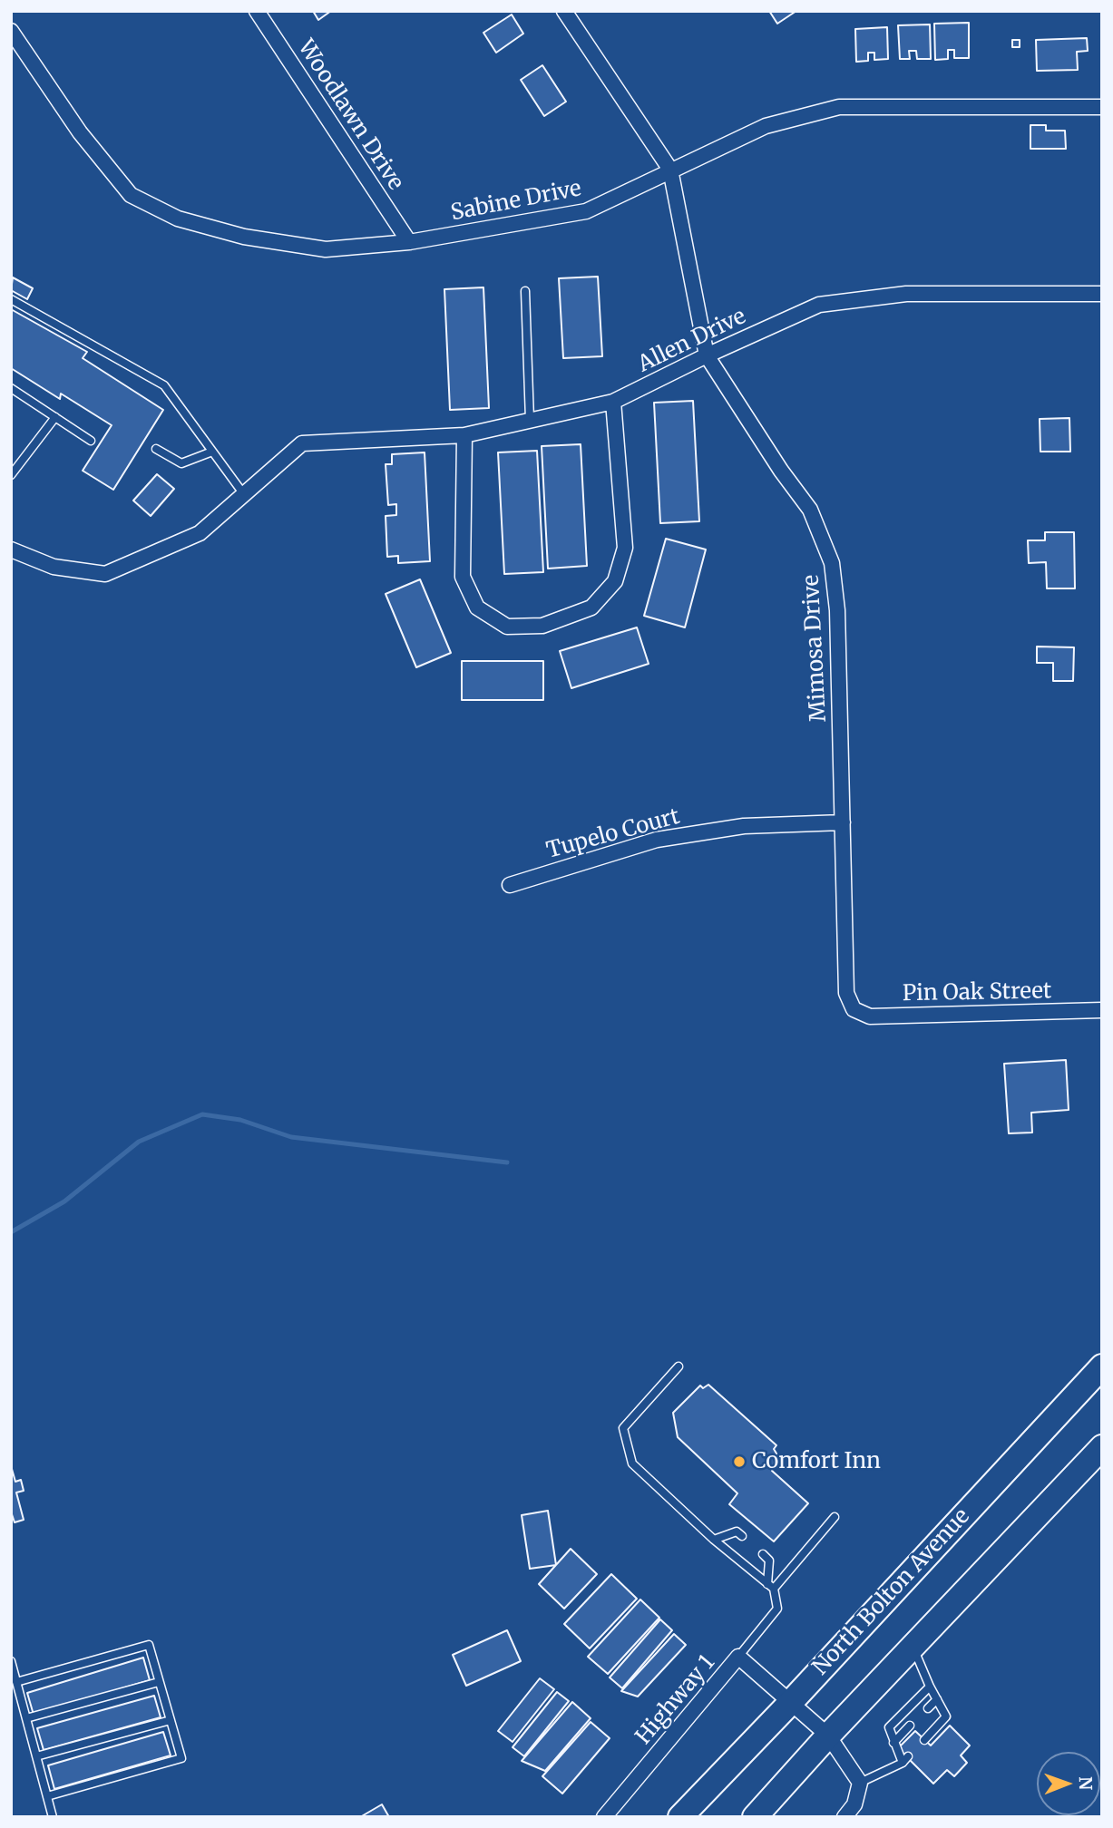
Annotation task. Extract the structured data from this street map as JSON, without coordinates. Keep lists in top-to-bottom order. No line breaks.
{"streets":{"main road":["North Bolton Avenue"],"street":["Woodlawn Drive","Sabine Drive","Allen Drive","Mimosa Drive","Tupelo Court","Pin Oak Street","Highway 1"]},"crossings":[["Woodlawn Drive","Sabine Drive"],["Sabine Drive","Mimosa Drive"],["Allen Drive","Mimosa Drive"],["Mimosa Drive","Tupelo Court"],["Mimosa Drive","Pin Oak Street"],["North Bolton Avenue","Highway 1"]],"places":["Comfort Inn"],"north":"right"}
